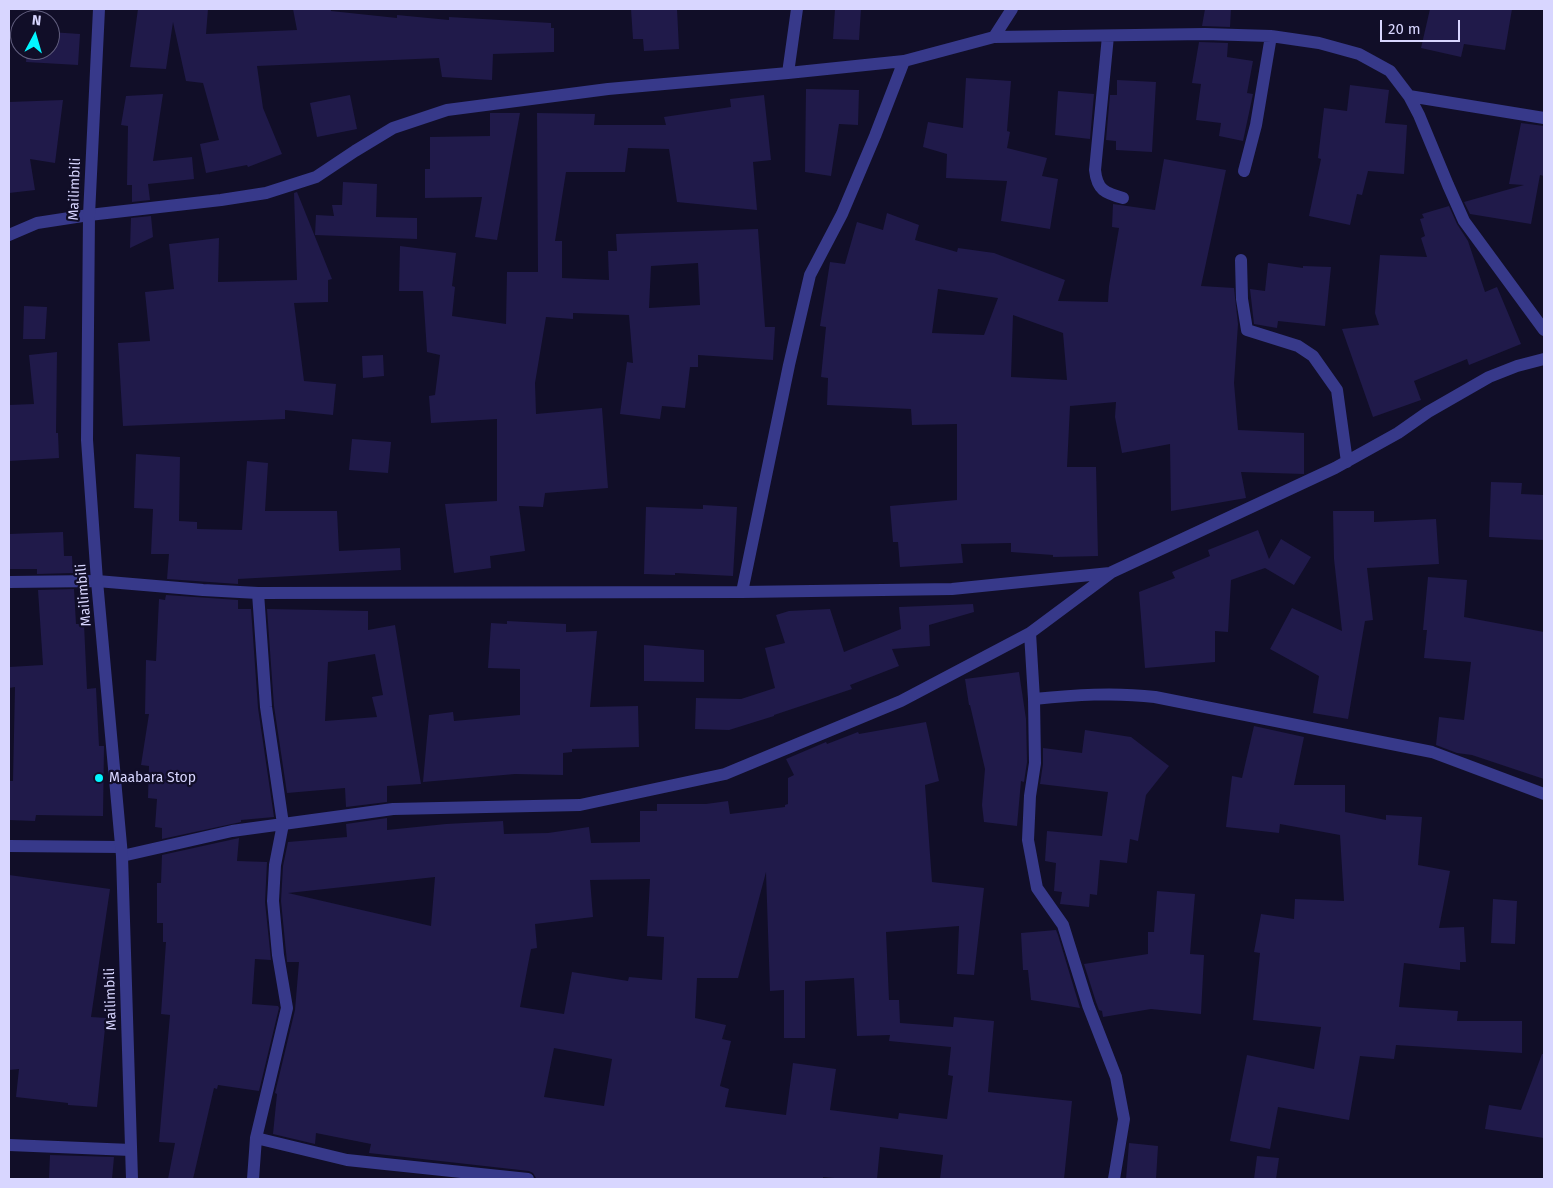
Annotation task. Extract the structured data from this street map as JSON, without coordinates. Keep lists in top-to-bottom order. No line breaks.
{"streets":{"street":["Mailimbili"]},"places":["Maabara Stop"],"scale_bar":"20 m","north":"top"}
